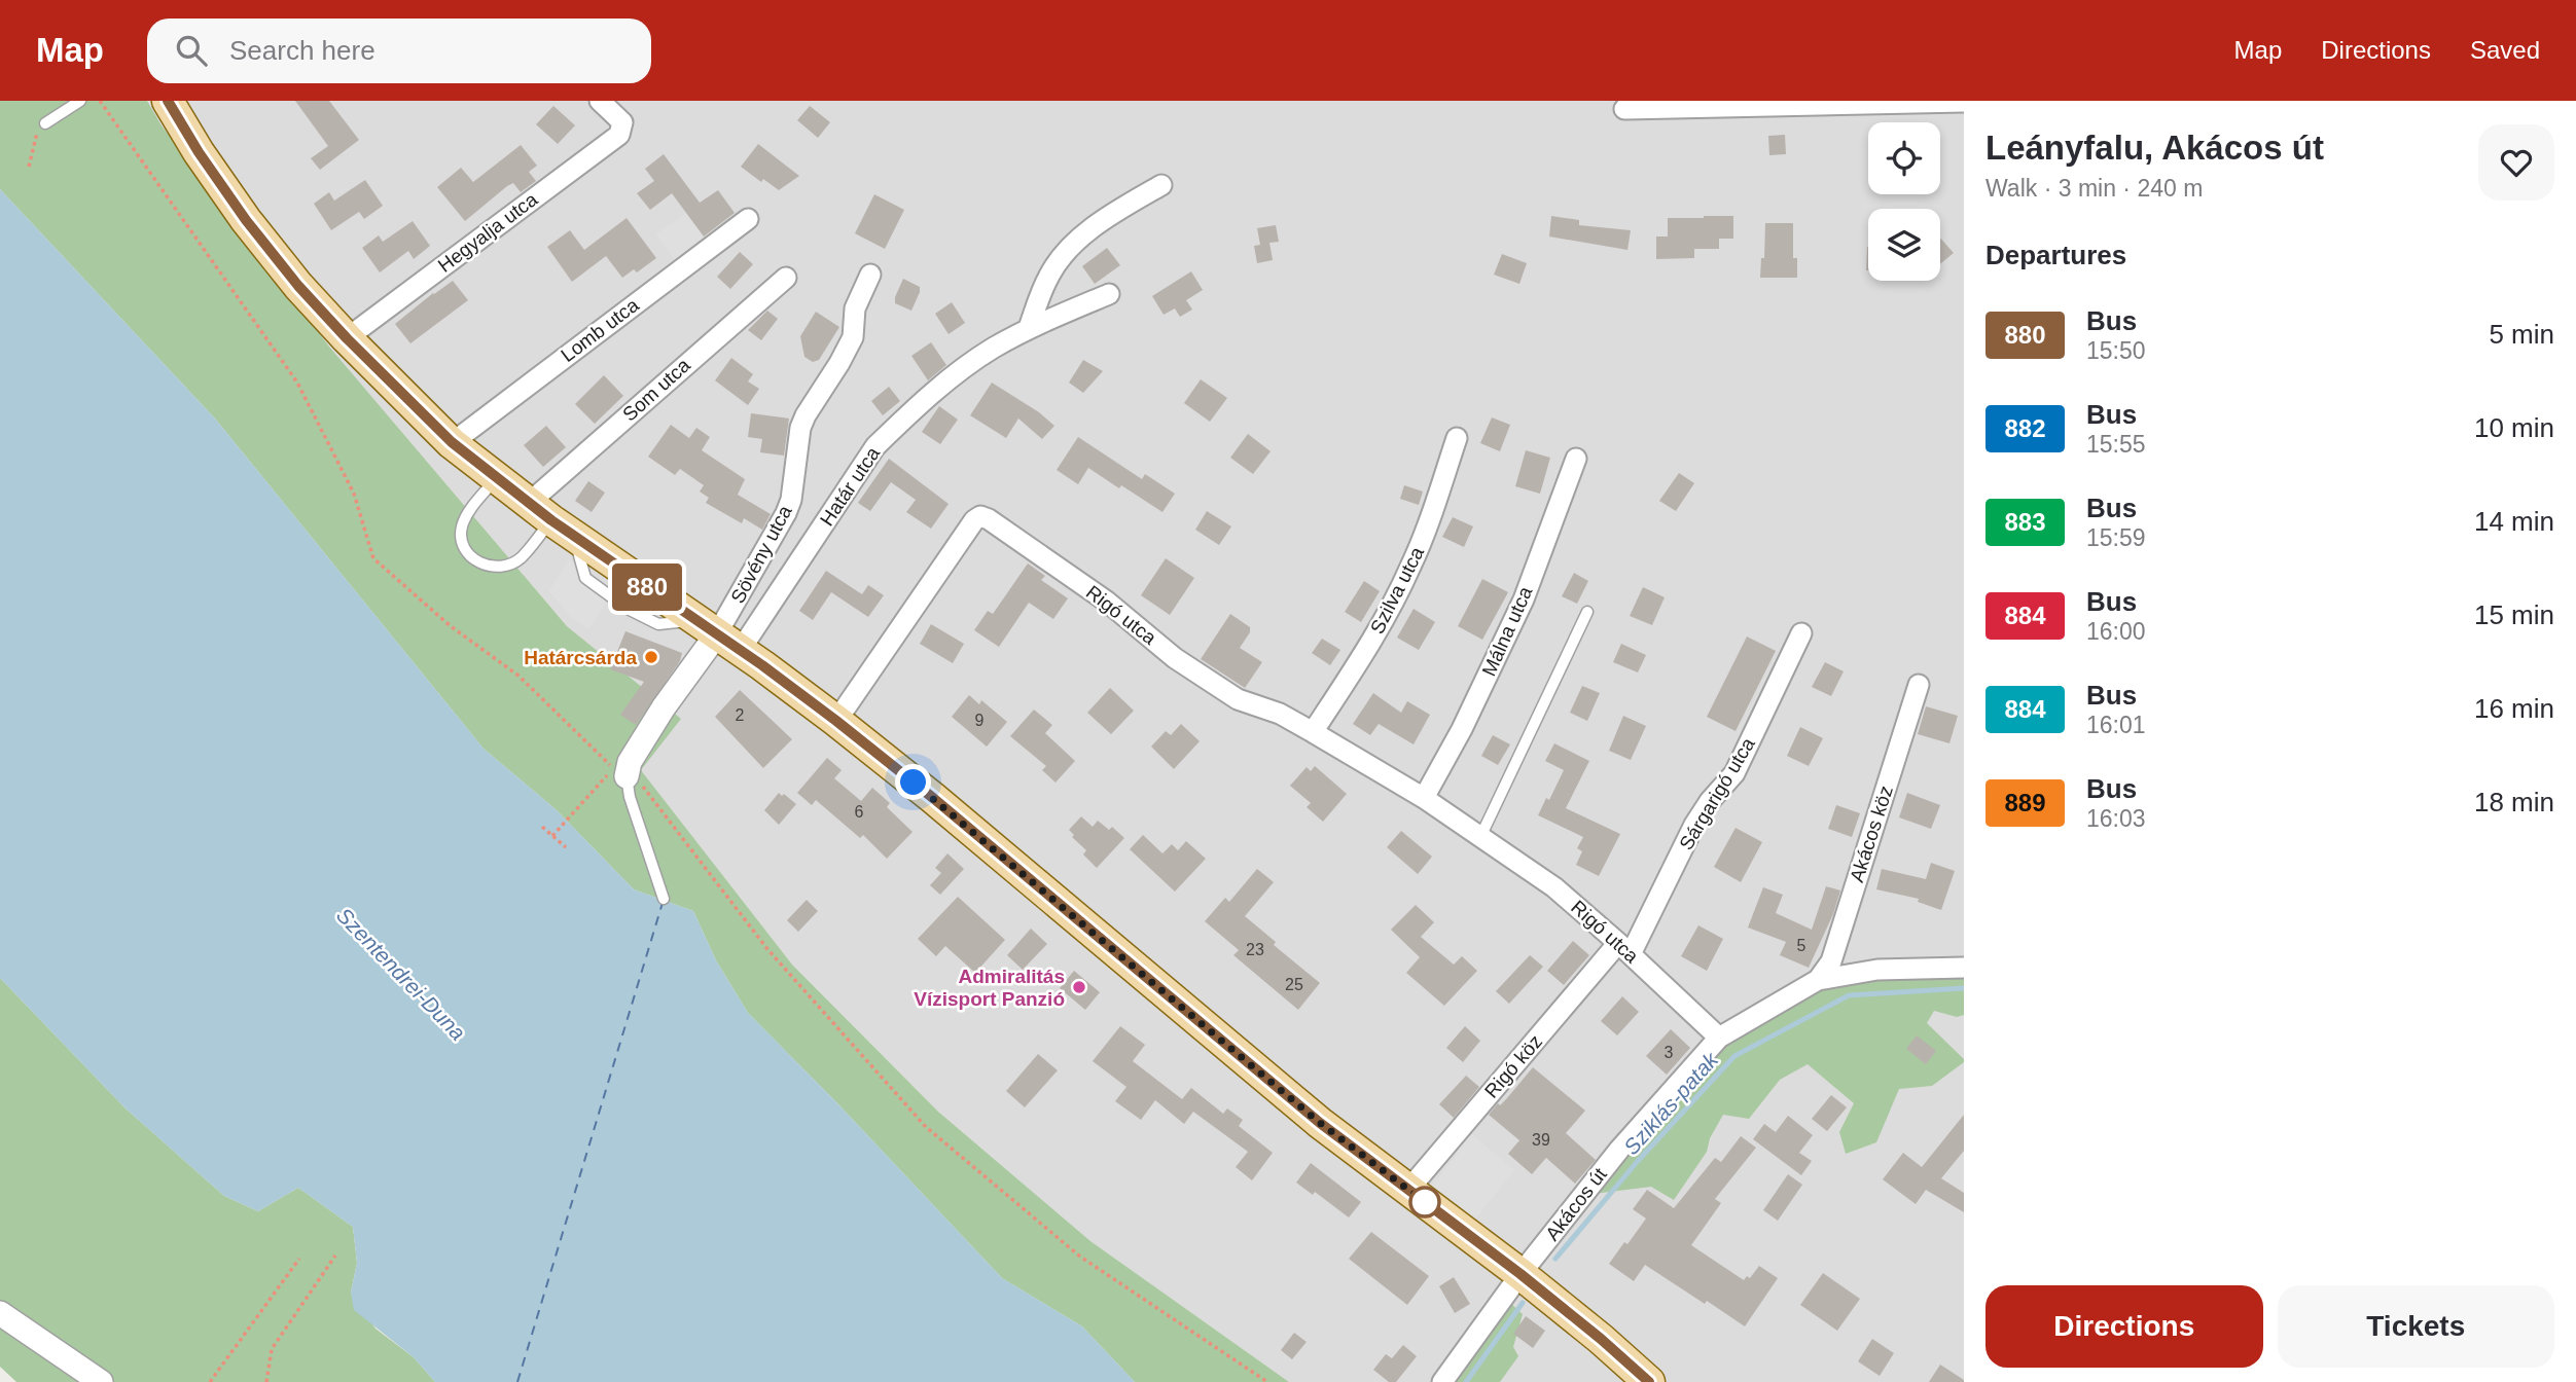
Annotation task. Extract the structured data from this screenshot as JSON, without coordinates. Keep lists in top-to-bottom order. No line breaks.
{"streets":{"street":["Hegyalja utca","Lomb utca","Som utca","Határ utca","Sövény utca","Szilva utca","Rigó utca","Málna utca","Sárgarigó utca","Akácos köz","Rigó köz","Akácos út"]},"crossings":[["Határ utca","Sövény utca"],["Szilva utca","Rigó utca"],["Rigó utca","Málna utca"],["Rigó utca","Sárgarigó utca"],["Rigó utca","Rigó köz"],["Rigó utca","Akácos út"],["Sárgarigó utca","Rigó köz"],["Akácos köz","Akácos út"]],"water":["Szentendrei-Duna","Sziklás-patak"],"places":["Határcsárda","Admiralitás Vízisport Panzió"],"lines":["bus line 880"],"house_numbers":["2","9","6","5","23","25","3","39"],"page":{"header":"Map","search":"Search here","nav":["Map","Directions","Saved"],"on_map":"880","heading":[["Leányfalu, Akácos út","Walk · 3 min · 240 m"],"Departures"],"list":[{"mark":"880","name":"Bus","note":"15:50","value":"5 min"},{"mark":"882","name":"Bus","note":"15:55","value":"10 min"},{"mark":"883","name":"Bus","note":"15:59","value":"14 min"},{"mark":"884","name":"Bus","note":"16:00","value":"15 min"},{"mark":"884","name":"Bus","note":"16:01","value":"16 min"},{"mark":"889","name":"Bus","note":"16:03","value":"18 min"}],"buttons":["Directions","Tickets"]}}
